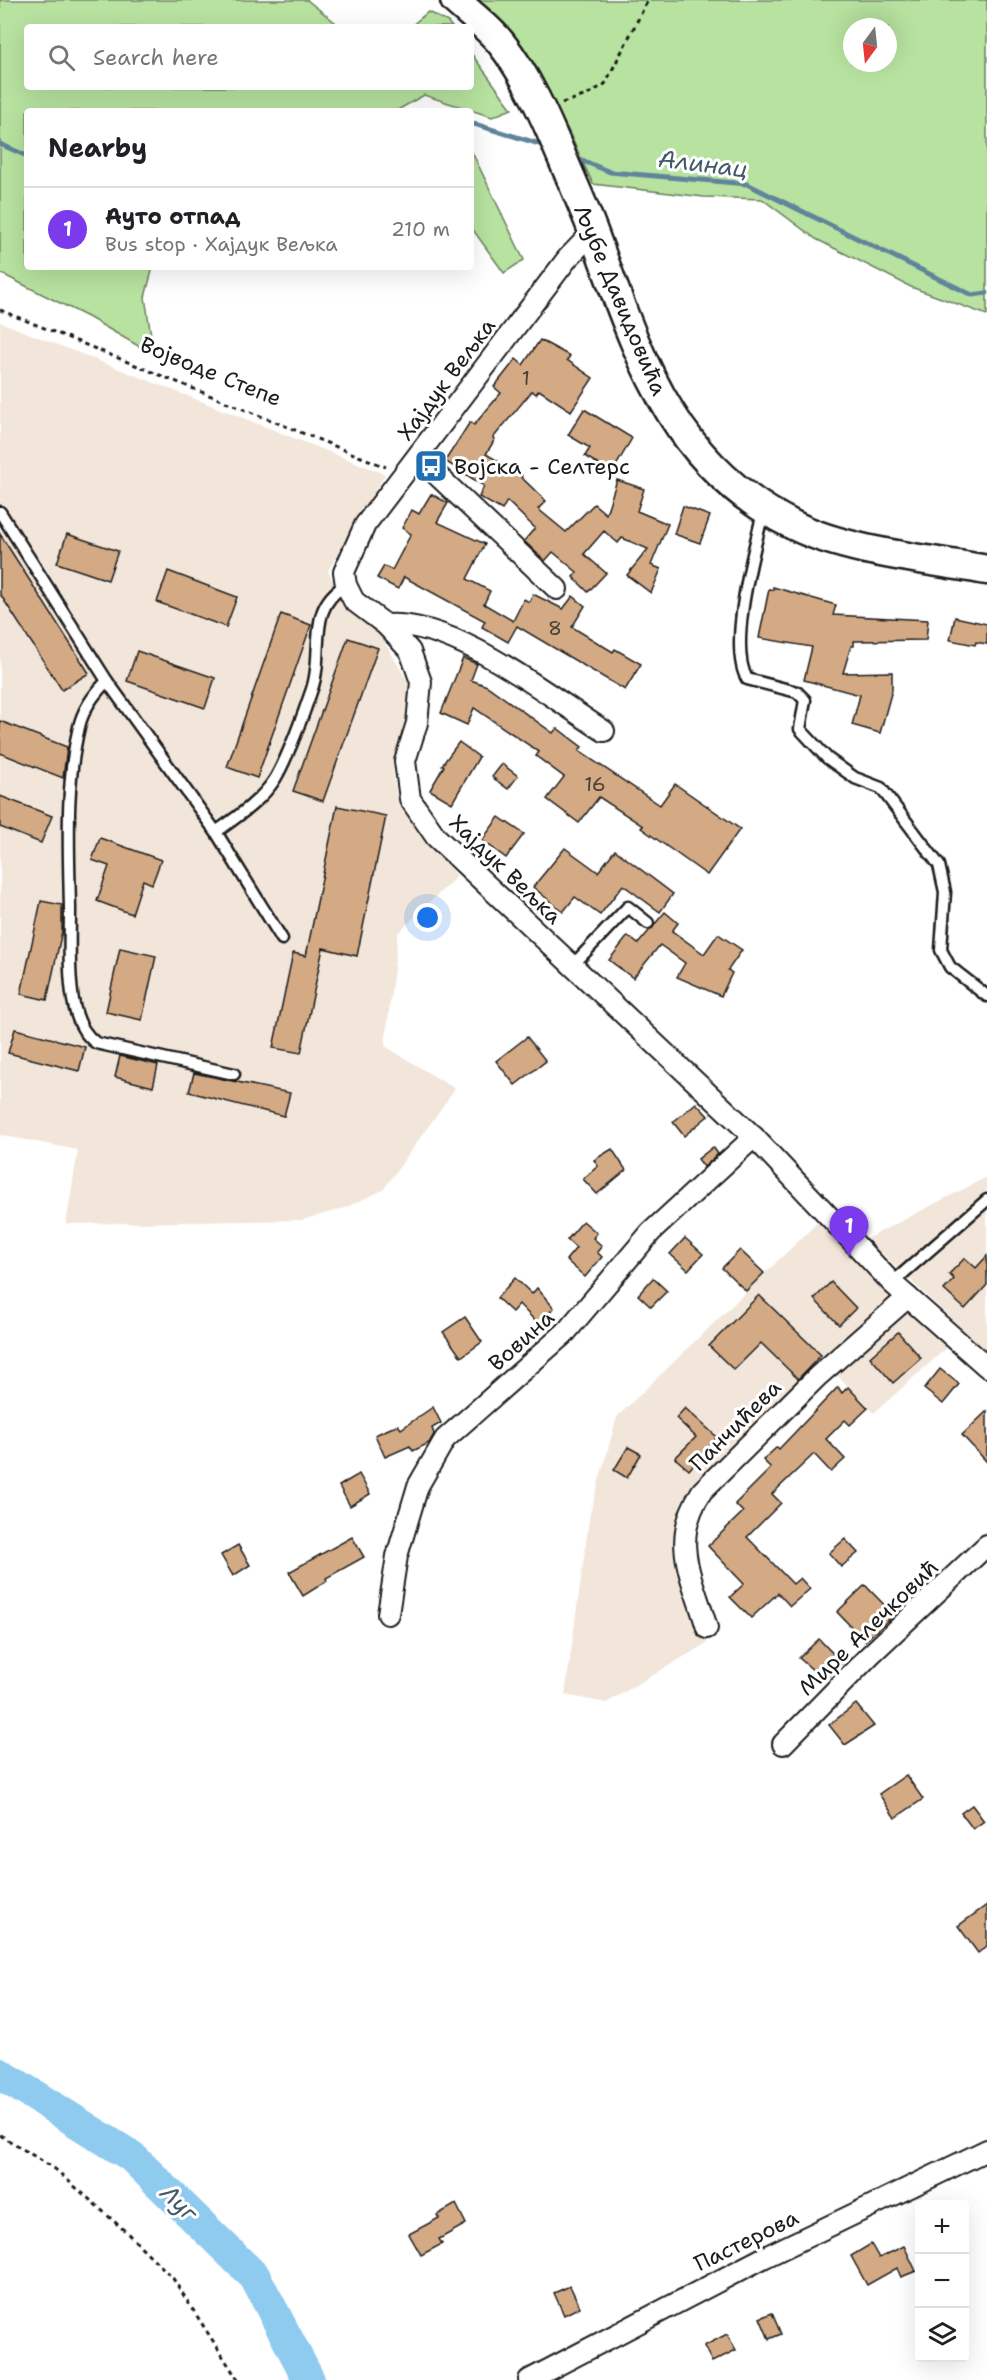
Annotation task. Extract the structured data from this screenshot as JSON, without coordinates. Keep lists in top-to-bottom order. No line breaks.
{"streets":{"main road":["Љубе Давидовића"],"street":["Хајдук Вељка","Вовина","Панчићева","Мире Алечковић","Пастерова"],"path":["Војводе Степе"]},"crossings":[["Љубе Давидовића","Хајдук Вељка"],["Војводе Степе","Хајдук Вељка"],["Хајдук Вељка","Вовина"],["Хајдук Вељка","Панчићева"]],"water":["Алинац","Луг"],"places":{"bus stop":["Војска - Селтерс"]},"house_numbers":["1","8","16"],"north":"bottom","page":{"search":"Search here","heading":"Nearby","list":[{"mark":"1","name":"Ауто отпад","note":"Bus stop · Хајдук Вељка","value":"210 m"}],"pins":"1","map_buttons":["+","−"]}}
